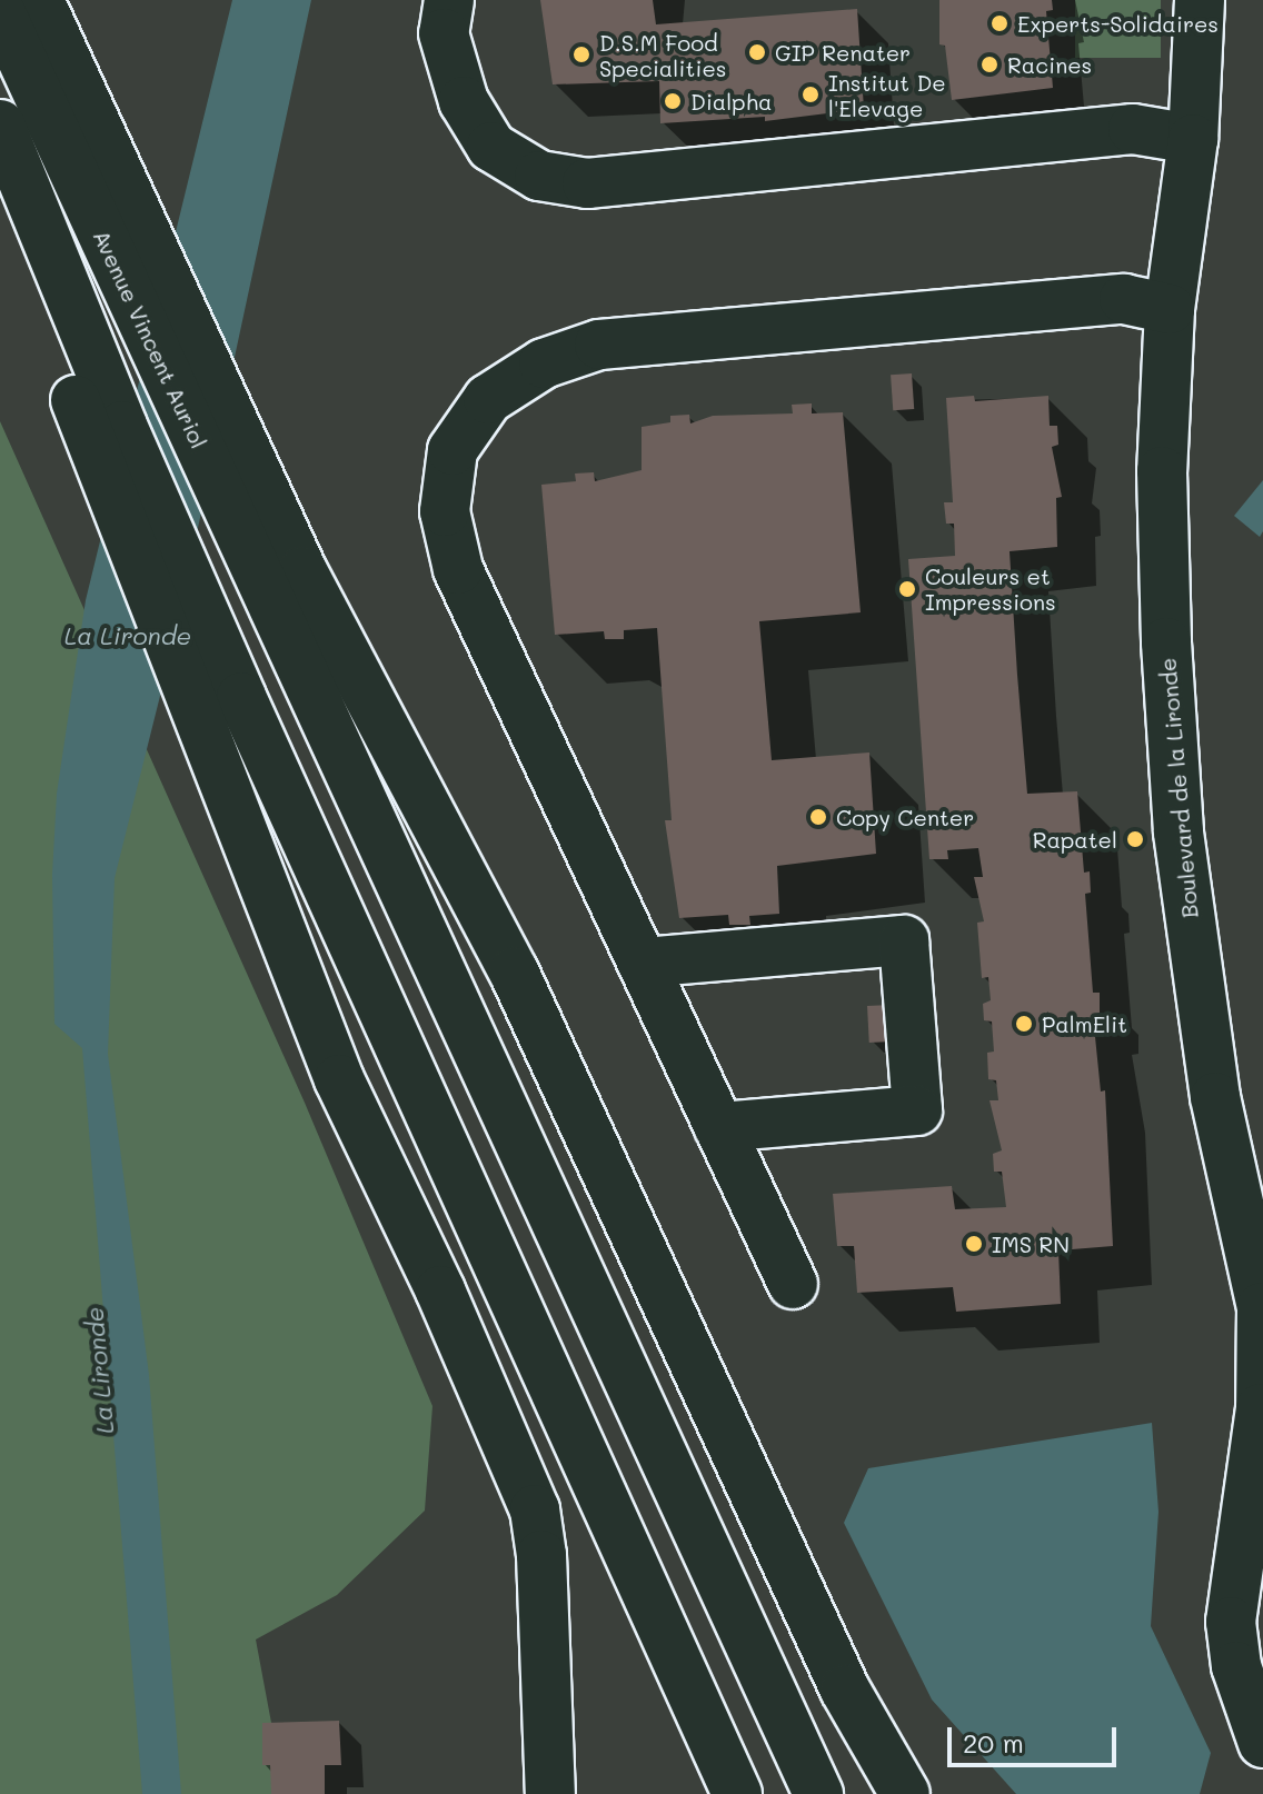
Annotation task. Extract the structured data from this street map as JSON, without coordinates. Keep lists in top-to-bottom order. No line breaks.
{"streets":{"main road":["Avenue Vincent Auriol","Boulevard de la Lironde"]},"water":["La Lironde"],"places":["Experts-Solidaires","GIP Renater","D.S.M Food Specialities","Racines","Institut De l'Elevage","Dialpha","Couleurs et Impressions","Copy Center","Rapatel","PalmElit","IMS RN"],"scale_bar":"20 m"}
